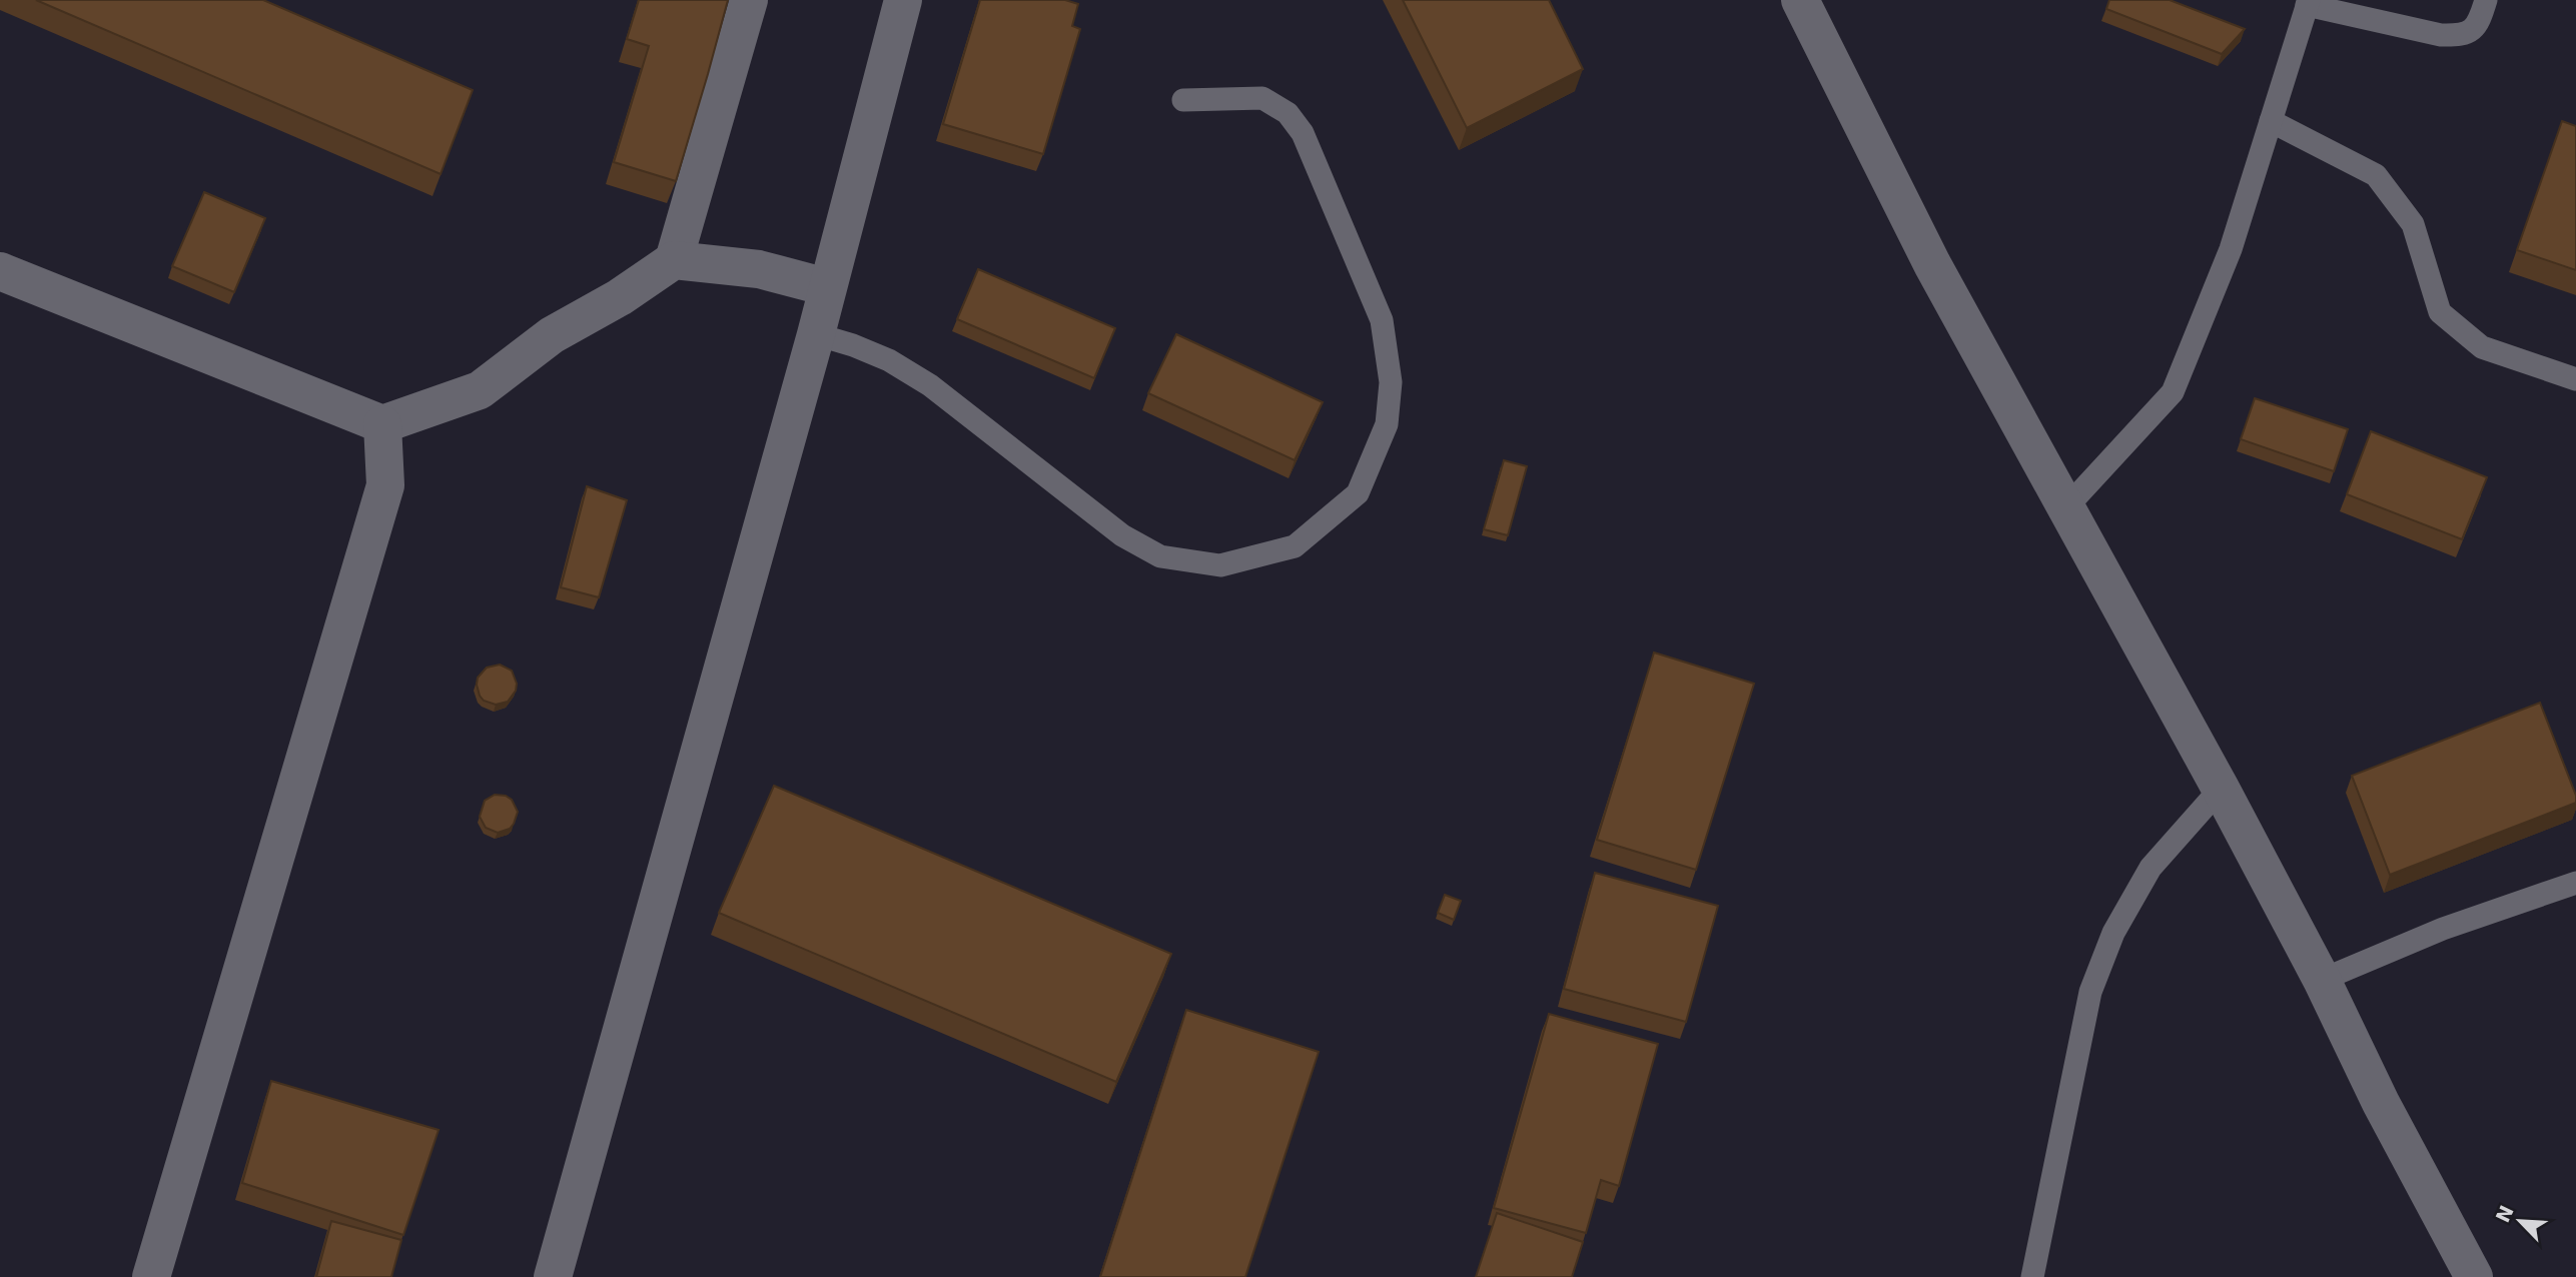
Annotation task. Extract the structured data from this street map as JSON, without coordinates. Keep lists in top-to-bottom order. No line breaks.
{"north":"top left"}
